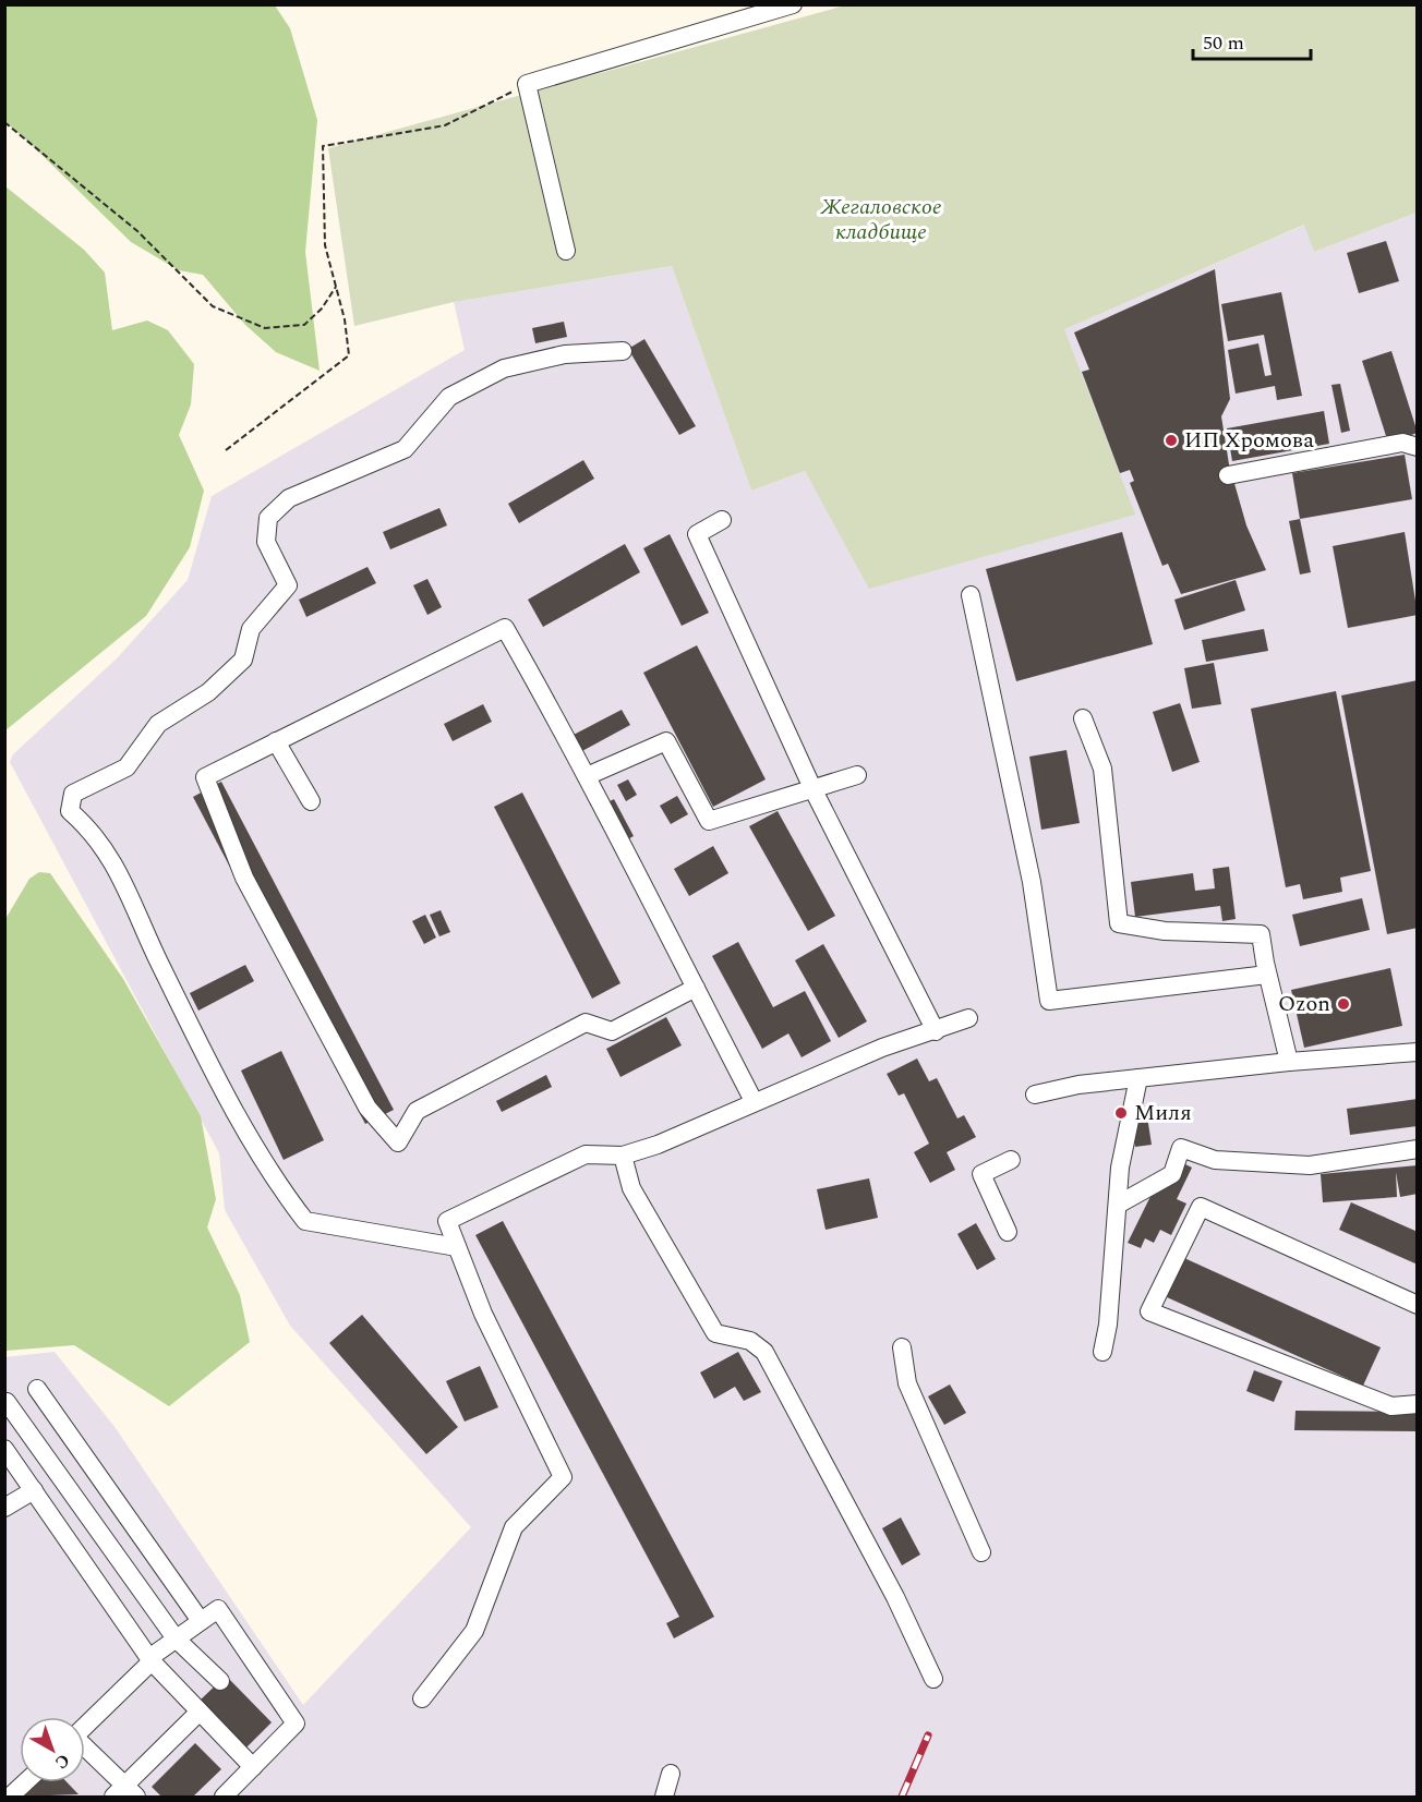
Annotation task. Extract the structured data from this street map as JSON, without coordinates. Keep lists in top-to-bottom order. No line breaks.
{"parks":["Жегаловское кладбище"],"places":["ИП Хромова","Ozon","Миля"],"scale_bar":"50 m","north":"bottom right"}
